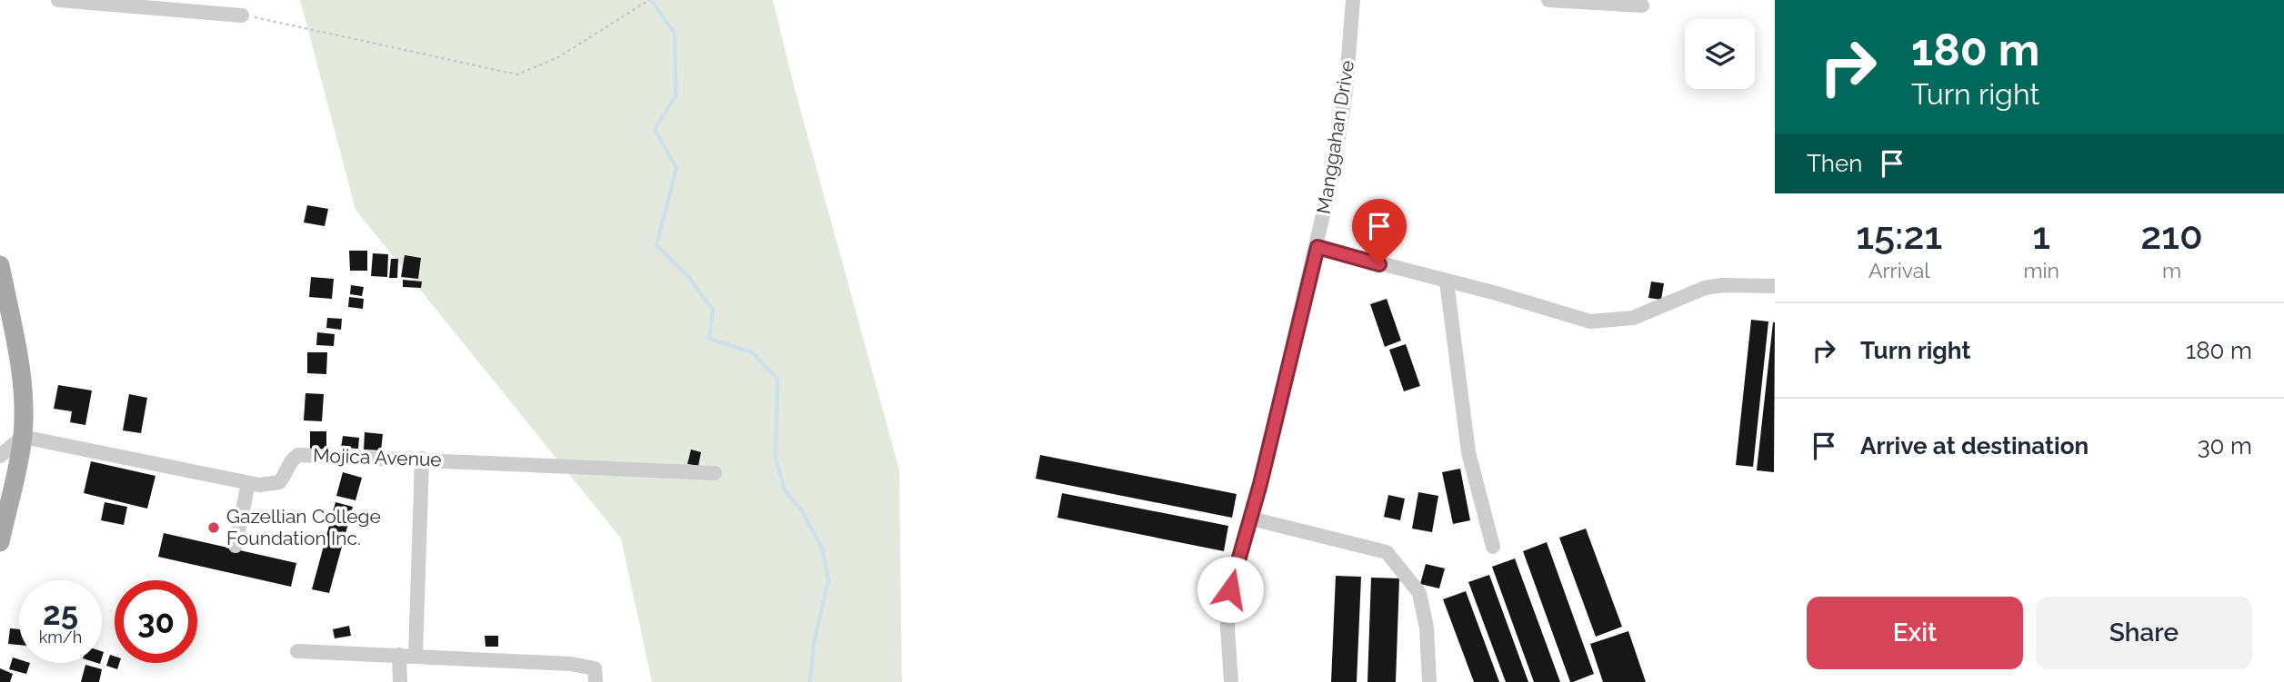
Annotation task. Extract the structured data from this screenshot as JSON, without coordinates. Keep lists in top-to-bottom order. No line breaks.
{"streets":{"street":["Manggahan Drive","Mojica Avenue"]},"places":["Gazellian College Foundation Inc."],"page":{"turn":["180 m","Turn right"],"then":"Then","eta":["15:21","Arrival","1","min","210","m"],"list":[{"name":"Turn right","value":"180 m"},{"name":"Arrive at destination","value":"30 m"}],"speed":"25 km/h","limit":"30","buttons":["Exit","Share"]}}
